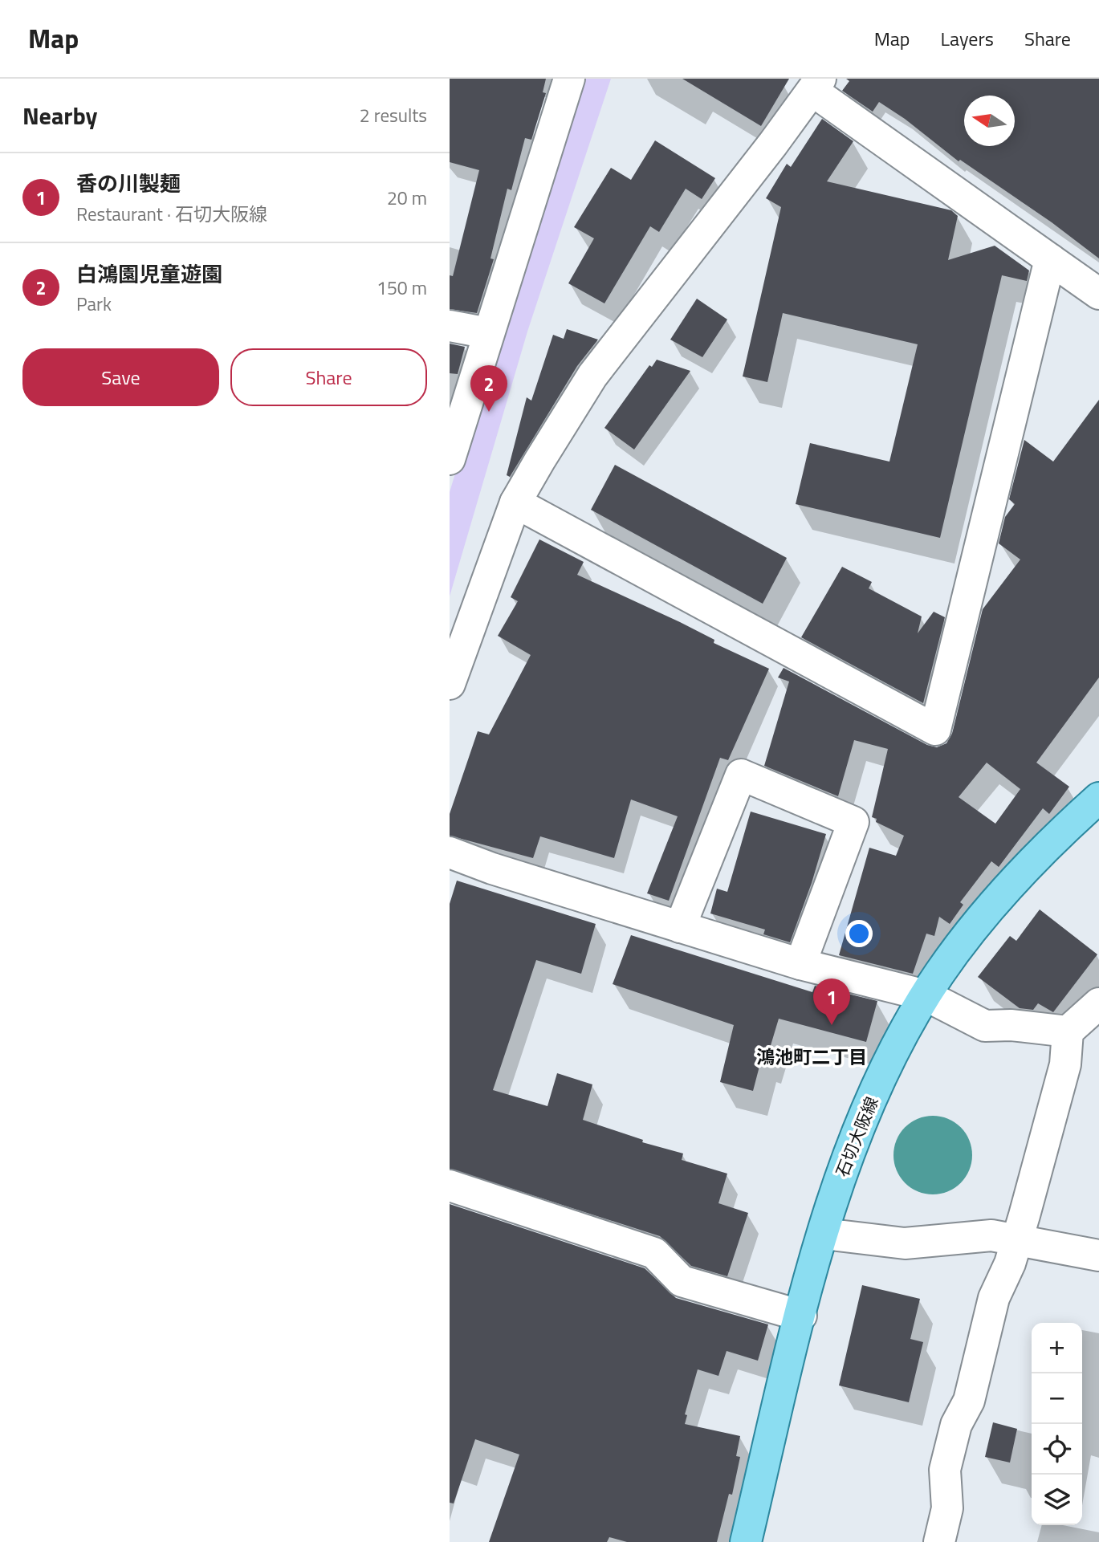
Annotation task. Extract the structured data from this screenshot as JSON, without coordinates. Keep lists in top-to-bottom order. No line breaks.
{"streets":{"main road":["石切大阪線"]},"districts":["鴻池町二丁目"],"north":"left","page":{"header":"Map","nav":["Map","Layers","Share"],"heading":["Nearby","2 results"],"list":[{"mark":"1","name":"香の川製麺","note":"Restaurant · 石切大阪線","value":"20 m"},{"mark":"2","name":"白鴻園児童遊園","note":"Park","value":"150 m"}],"buttons":["Save","Share"],"pins":["2","1"],"map_buttons":["+","−"]}}
